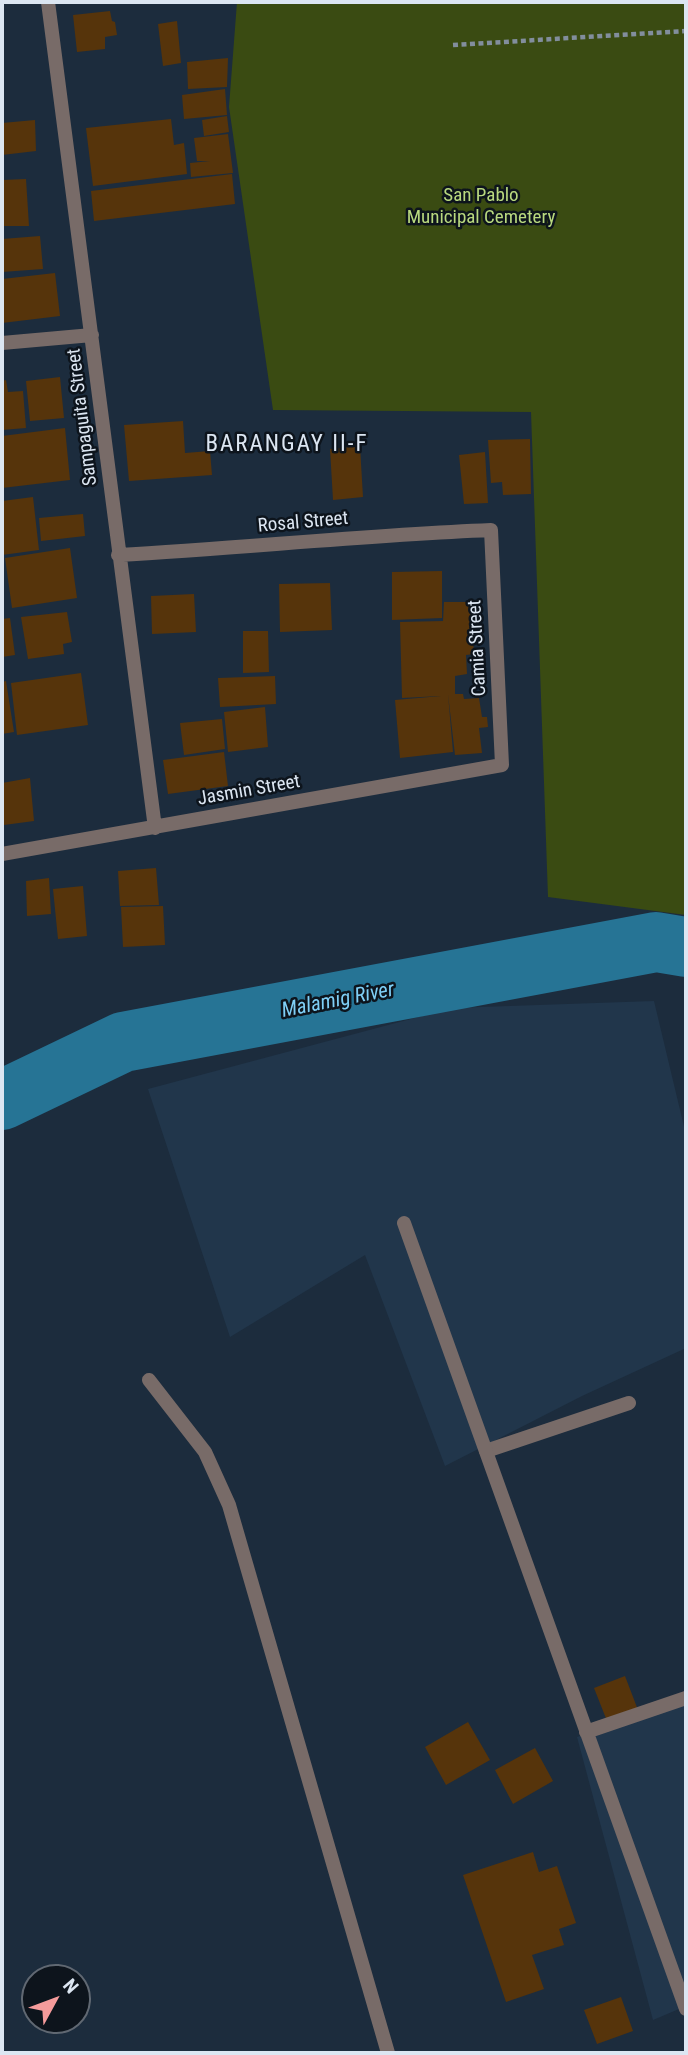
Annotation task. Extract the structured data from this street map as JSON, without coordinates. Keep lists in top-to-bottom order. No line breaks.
{"streets":{"street":["Sampaguita Street","Rosal Street","Camia Street","Jasmin Street"]},"crossings":[["Sampaguita Street","Rosal Street"],["Sampaguita Street","Jasmin Street"],["Rosal Street","Camia Street"],["Camia Street","Jasmin Street"]],"districts":["BARANGAY II-F"],"water":["Malamig River"],"parks":["San Pablo Municipal Cemetery"],"north":"top right"}
